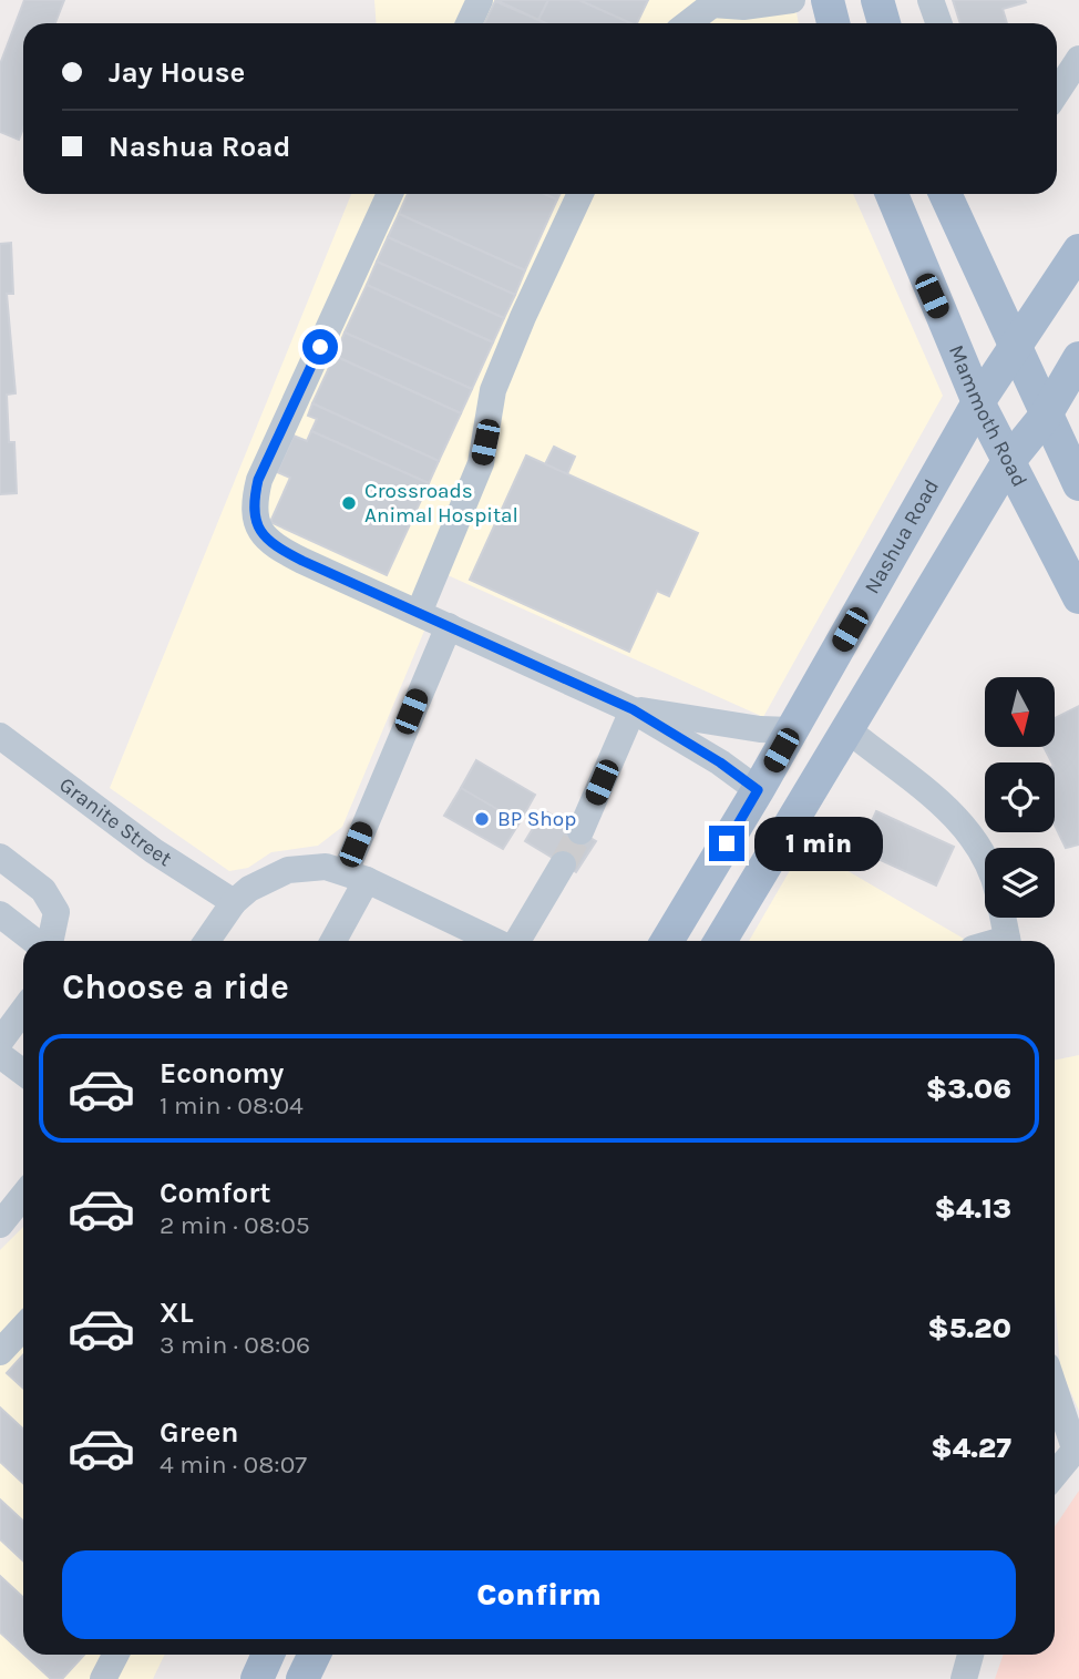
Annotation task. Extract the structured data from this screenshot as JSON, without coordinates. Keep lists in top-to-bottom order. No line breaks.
{"streets":{"main road":["Mammoth Road","Nashua Road"],"street":["Granite Street"]},"crossings":[["Mammoth Road","Nashua Road"]],"places":["Crossroads Animal Hospital","BP Shop"],"north":"bottom","page":{"banner":["Jay House","Nashua Road"],"bubble":"1 min","heading":"Choose a ride","list":[{"name":"Economy","note":"1 min · 08:04","value":"$3.06"},{"name":"Comfort","note":"2 min · 08:05","value":"$4.13"},{"name":"XL","note":"3 min · 08:06","value":"$5.20"},{"name":"Green","note":"4 min · 08:07","value":"$4.27"}],"buttons":"Confirm"}}
